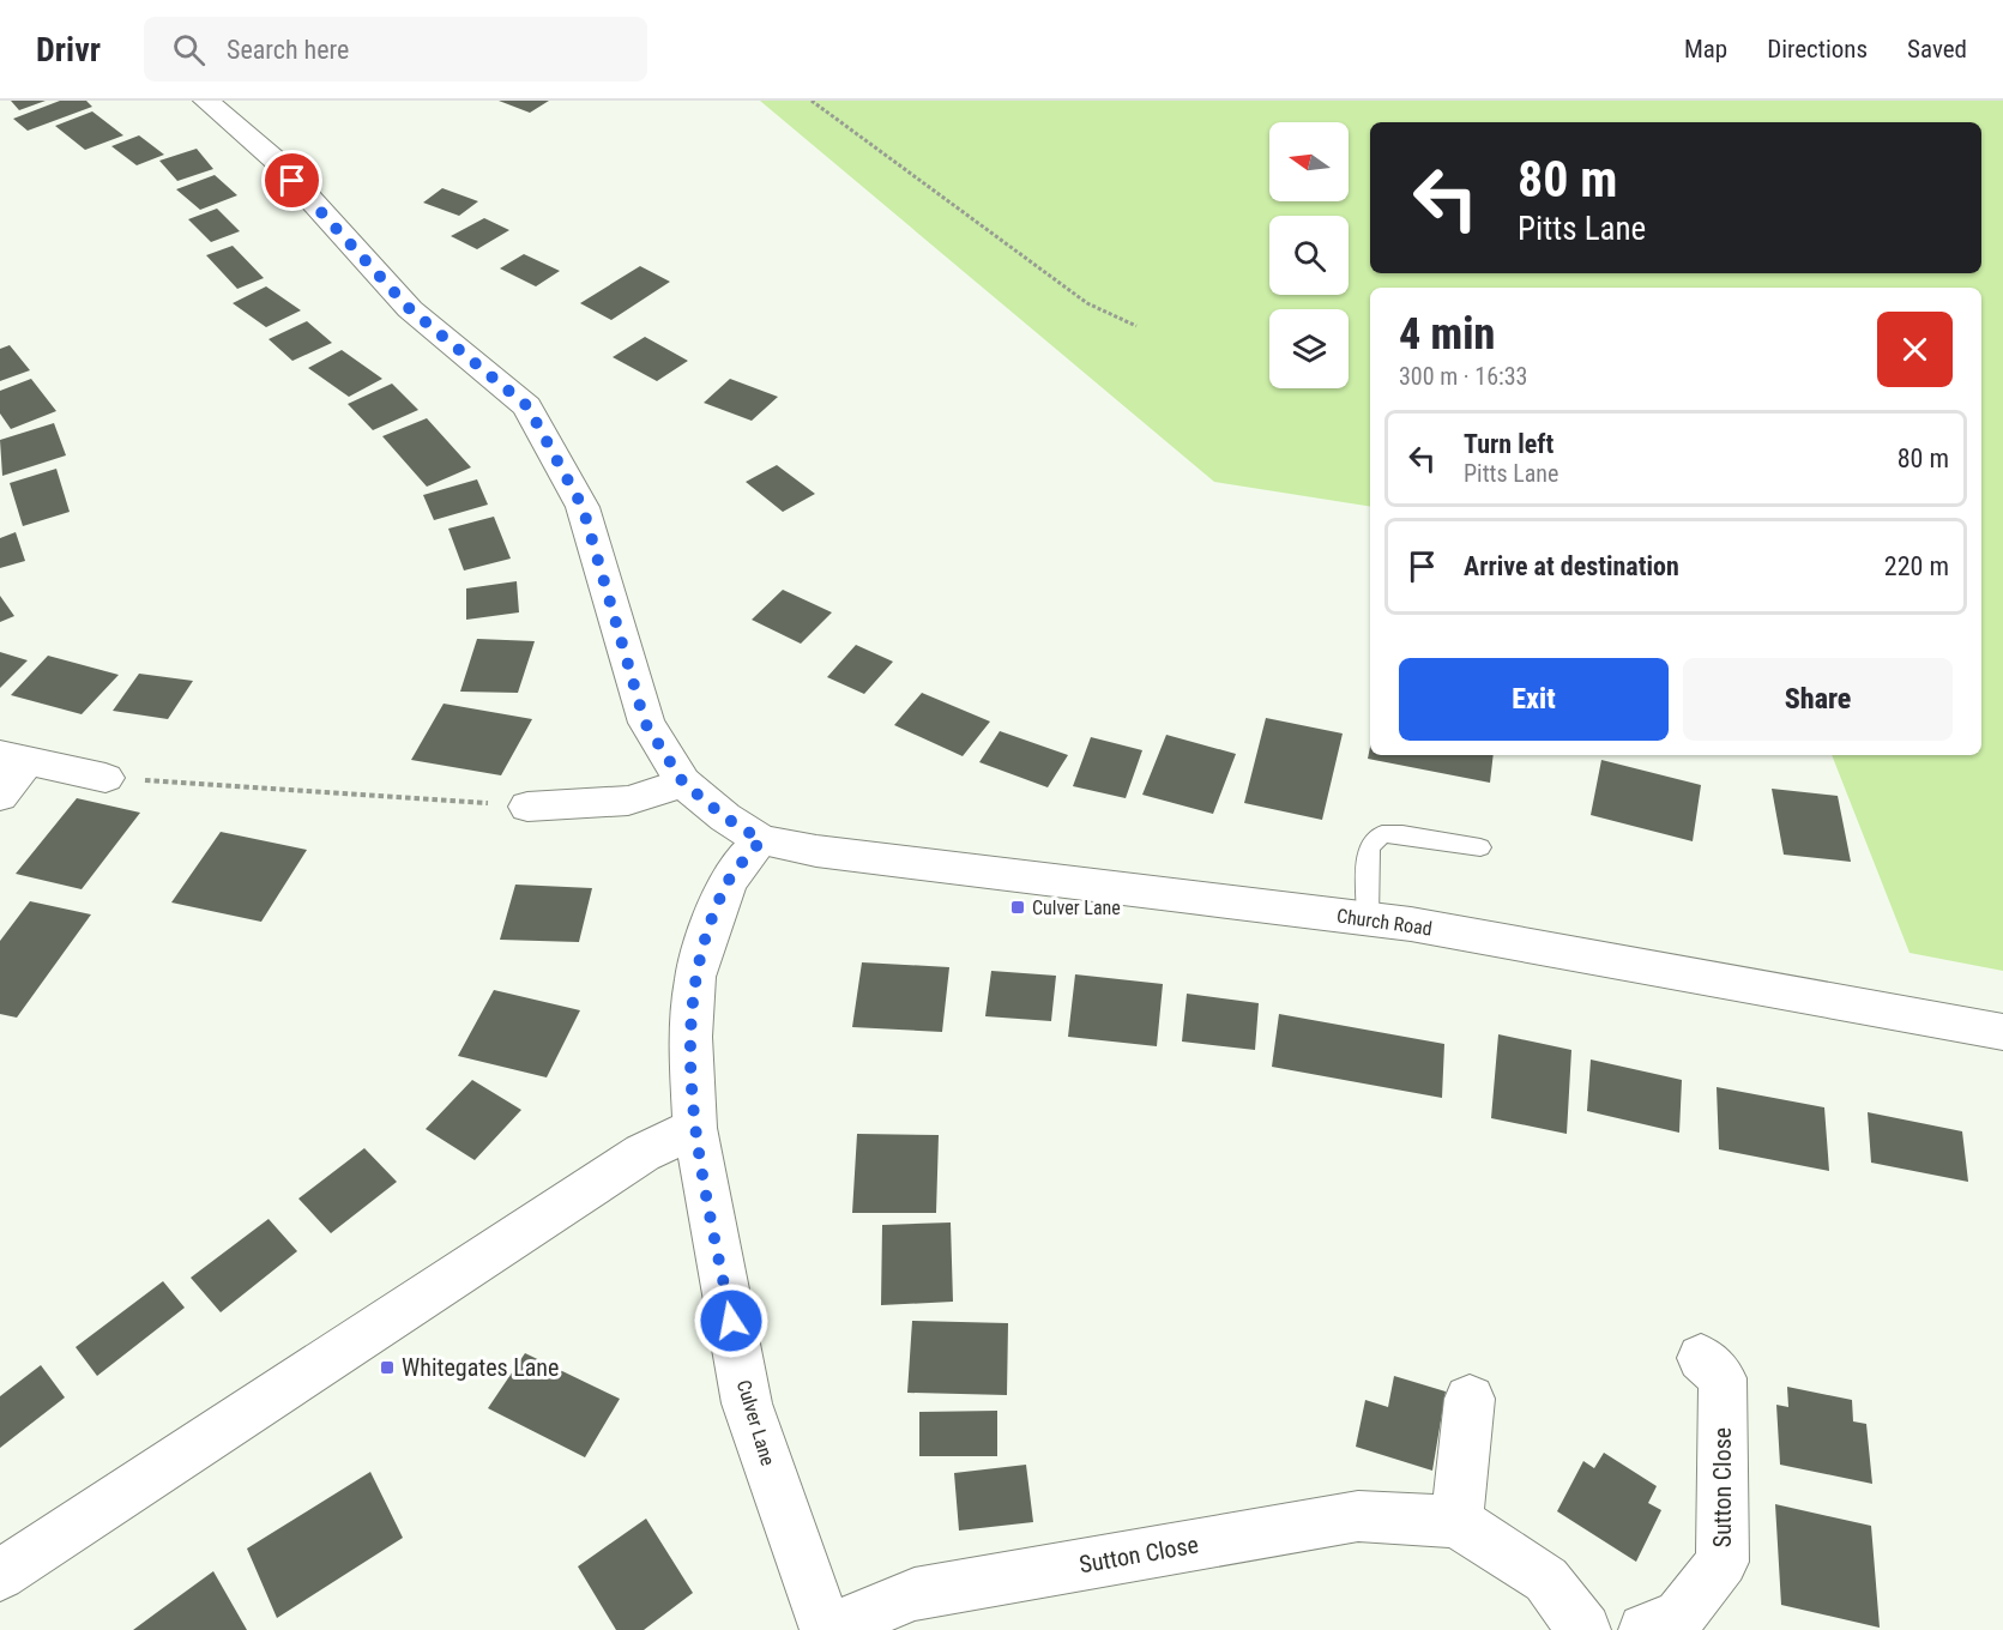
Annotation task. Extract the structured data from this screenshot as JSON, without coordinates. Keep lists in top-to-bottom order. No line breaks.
{"streets":{"main road":["Church Road","Culver Lane","Sutton Close"]},"crossings":[["Church Road","Culver Lane"],["Culver Lane","Sutton Close"]],"places":{"transit":["Culver Lane","Whitegates Lane"]},"north":"left","page":{"header":"Drivr","search":"Search here","nav":["Map","Directions","Saved"],"turn":["80 m","Pitts Lane"],"heading":["4 min","300 m · 16:33"],"list":[{"name":"Turn left","note":"Pitts Lane","value":"80 m"},{"name":"Arrive at destination","value":"220 m"}],"buttons":["Exit","Share"]}}
